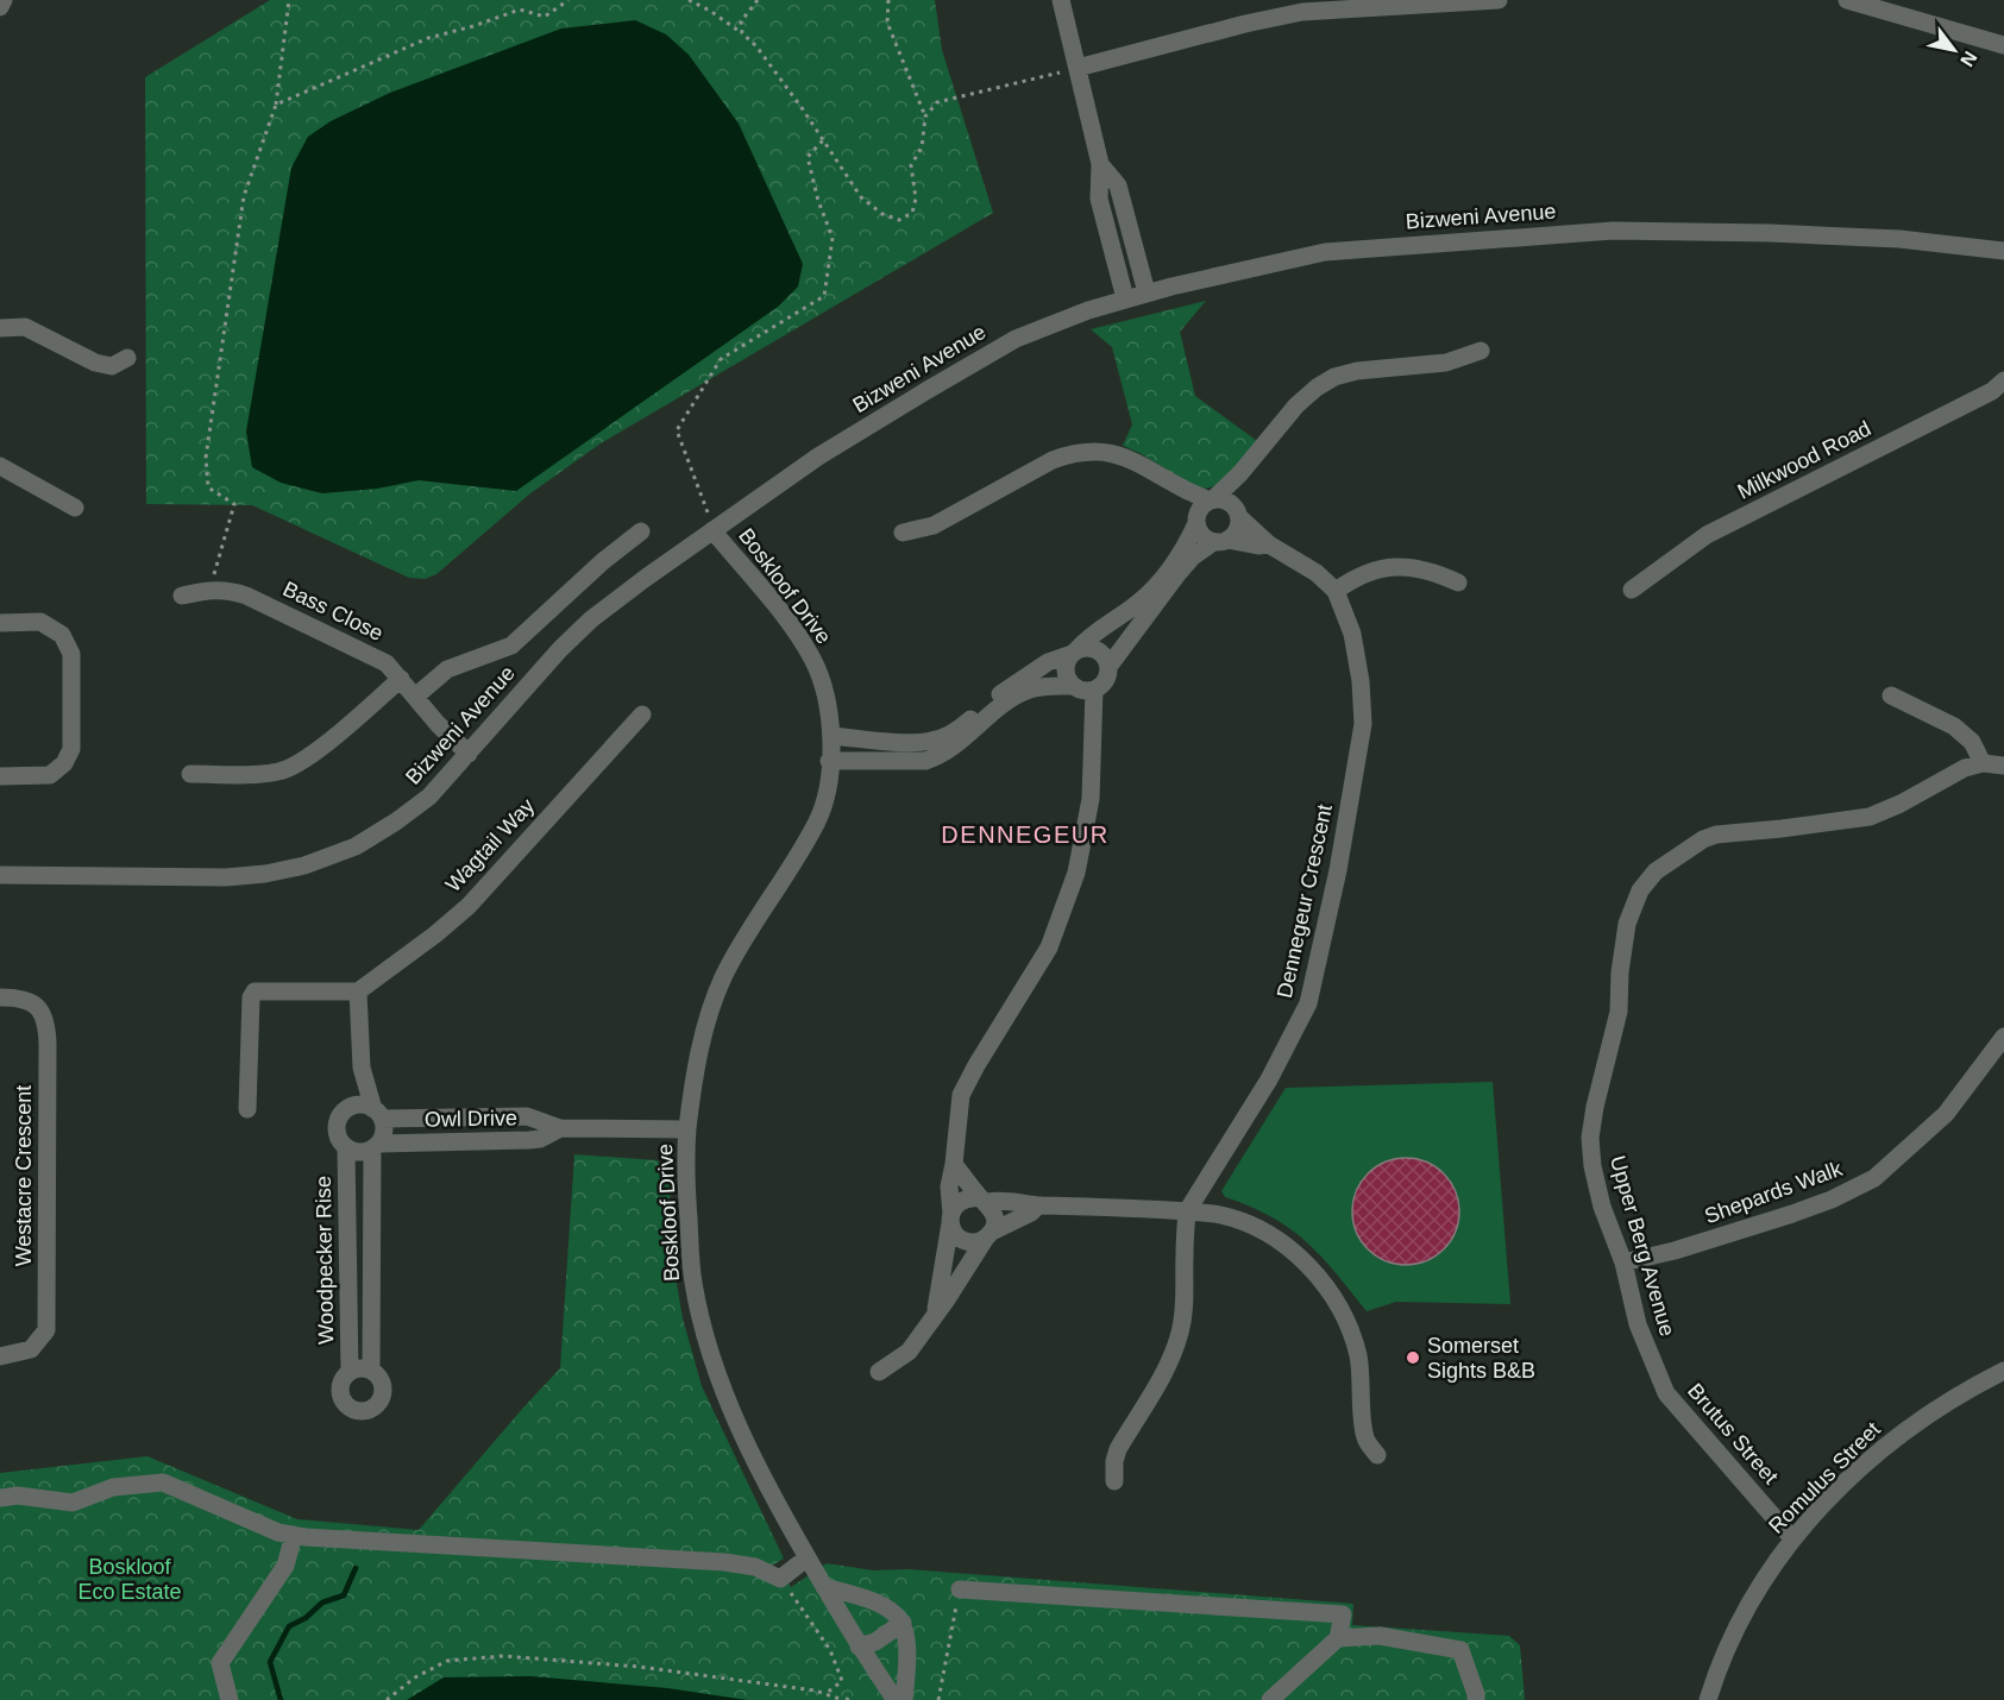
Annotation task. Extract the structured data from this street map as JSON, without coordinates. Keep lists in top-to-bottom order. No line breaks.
{"streets":{"street":["Bizweni Avenue","Milkwood Road","Boskloof Drive","Bass Close","Wagtail Way","Dennegeur Crescent","Owl Drive","Westacre Crescent","Shepards Walk","Upper Berg Avenue","Woodpecker Rise","Brutus Street","Romulus Street"]},"crossings":[["Bizweni Avenue","Boskloof Drive"],["Bizweni Avenue","Bass Close"],["Boskloof Drive","Owl Drive"],["Owl Drive","Woodpecker Rise"],["Shepards Walk","Upper Berg Avenue"],["Upper Berg Avenue","Brutus Street"],["Brutus Street","Romulus Street"]],"districts":["DENNEGEUR"],"parks":["Boskloof Eco Estate"],"places":["Somerset Sights B&B"],"north":"bottom right"}
